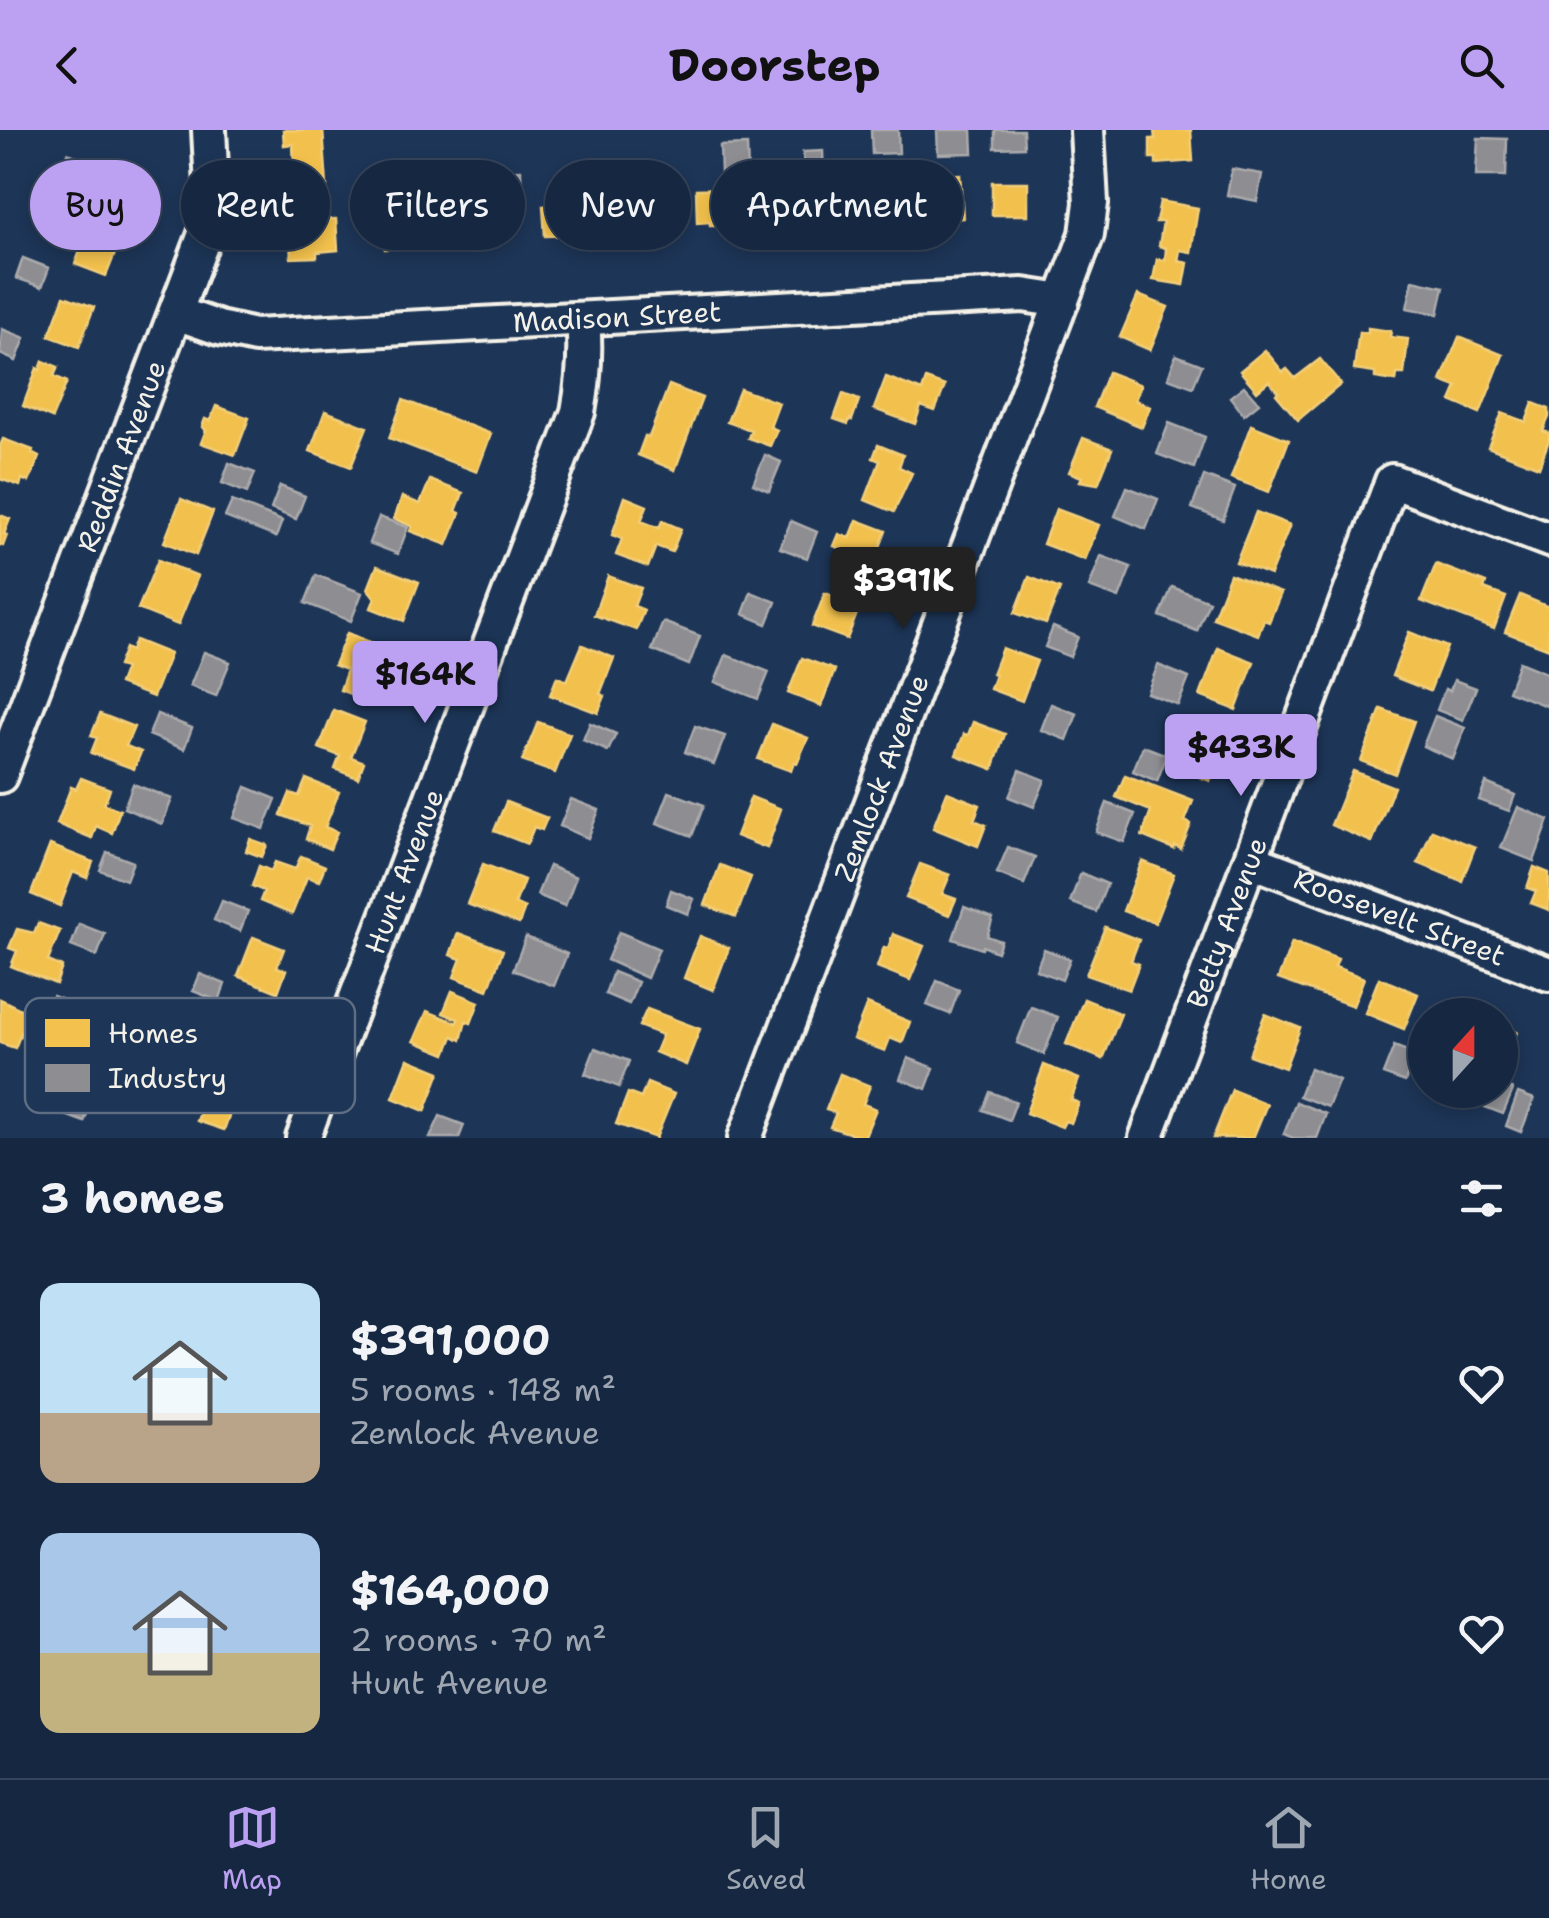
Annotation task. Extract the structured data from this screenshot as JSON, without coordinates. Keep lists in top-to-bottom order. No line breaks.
{"streets":{"street":["Madison Street","Reddin Avenue","Zemlock Avenue","Hunt Avenue","Roosevelt Street","Betty Avenue"]},"crossings":[["Madison Street","Reddin Avenue"],["Madison Street","Zemlock Avenue"],["Madison Street","Hunt Avenue"],["Roosevelt Street","Betty Avenue"]],"legend":["Homes","Industry"],"north":"top","page":{"header":"Doorstep","chip":["Buy","Rent","Filters","New","Apartment"],"price":["$391K","$164K","$433K"],"heading":"3 homes","list":[{"name":"$391,000","note":"5 rooms · 148 m² · Zemlock Avenue"},{"name":"$164,000","note":"2 rooms · 70 m² · Hunt Avenue"}],"tabs":["Map","Saved","Home"]}}
